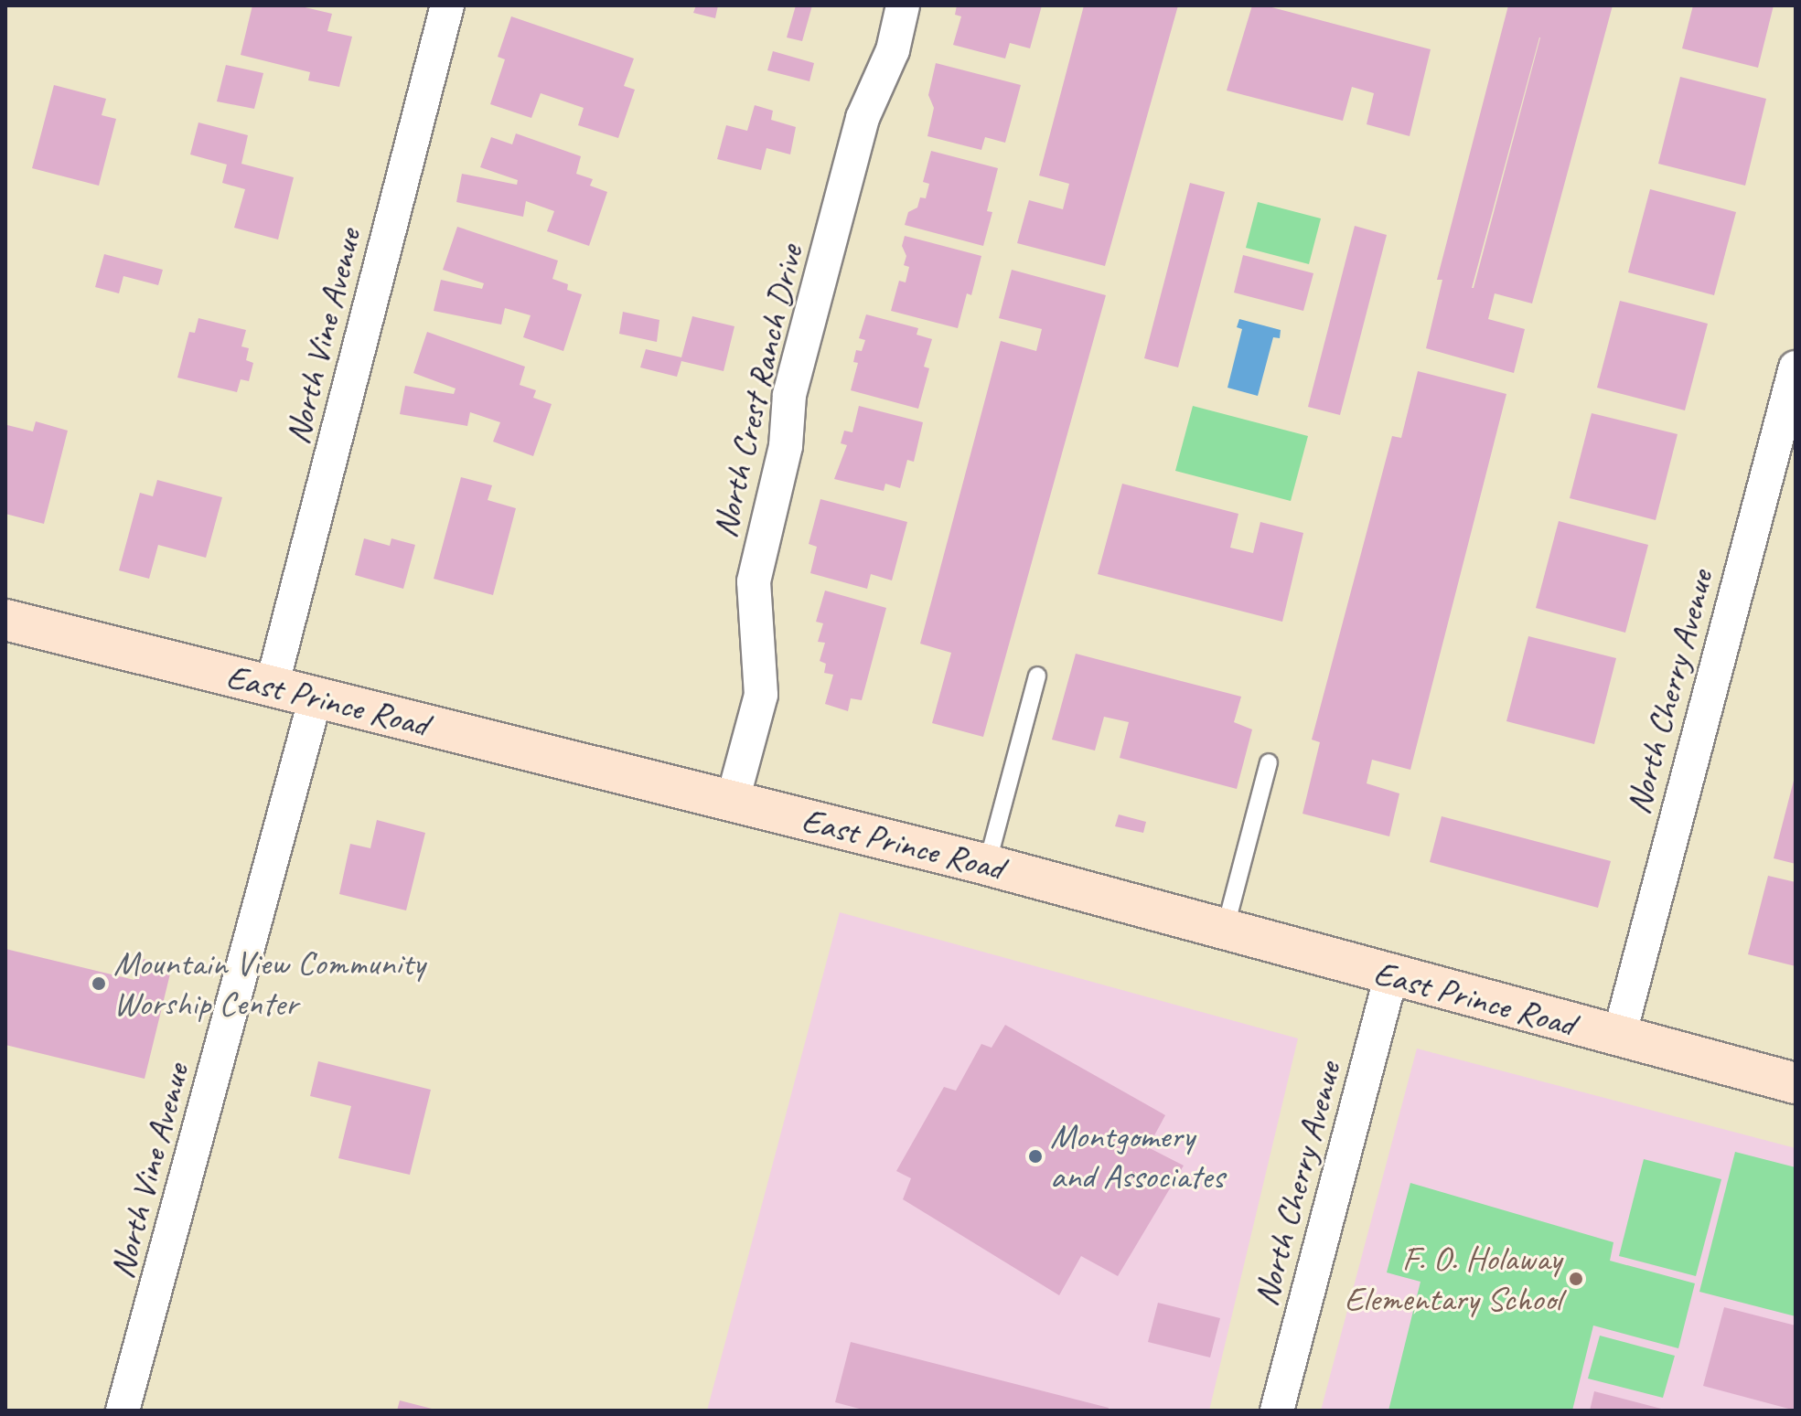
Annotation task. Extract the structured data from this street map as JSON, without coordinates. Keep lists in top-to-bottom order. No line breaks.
{"streets":{"main road":["East Prince Road"],"street":["North Vine Avenue","North Crest Ranch Drive","North Cherry Avenue"]},"crossings":[["North Vine Avenue","East Prince Road"],["North Crest Ranch Drive","East Prince Road"],["North Cherry Avenue","East Prince Road"]],"places":["Mountain View Community Worship Center","Montgomery and Associates","F. O. Holaway Elementary School"]}
